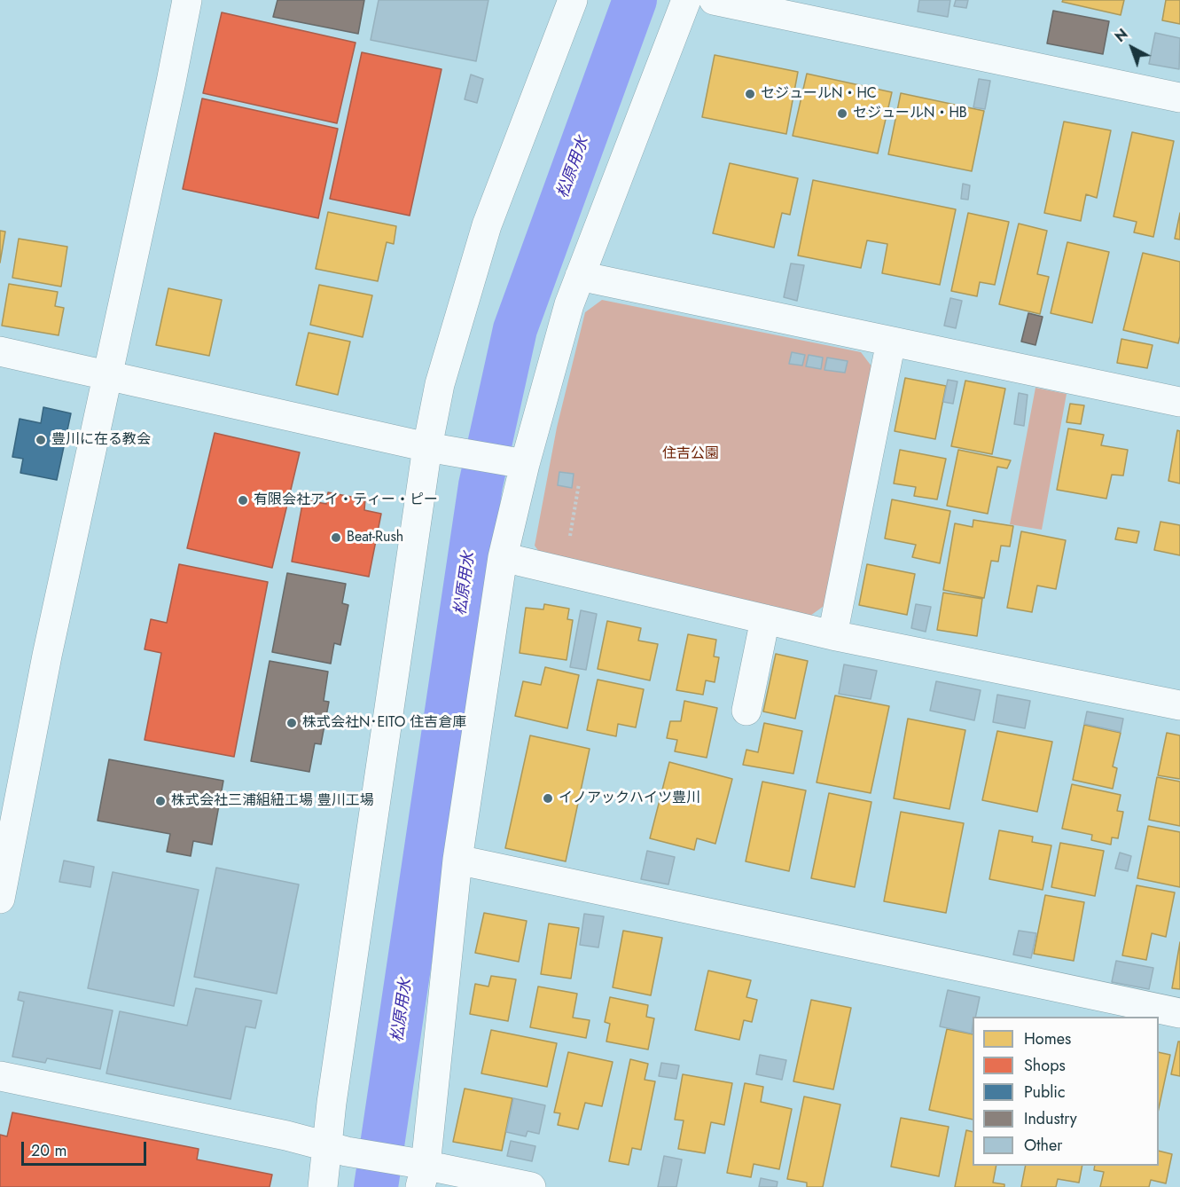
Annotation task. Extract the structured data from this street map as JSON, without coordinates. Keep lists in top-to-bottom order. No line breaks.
{"water":["松原用水"],"parks":["住吉公園"],"places":["セジュールN・HC","セジュールN・HB","豊川に在る教会","有限会社アイ・ティー・ピー","Beat-Rush","株式会社N･EITO 住吉倉庫","イノアックハイツ豊川","株式会社三浦組紐工場 豊川工場"],"legend":["Homes","Shops","Public","Industry","Other"],"scale_bar":"20 m","north":"top left"}
